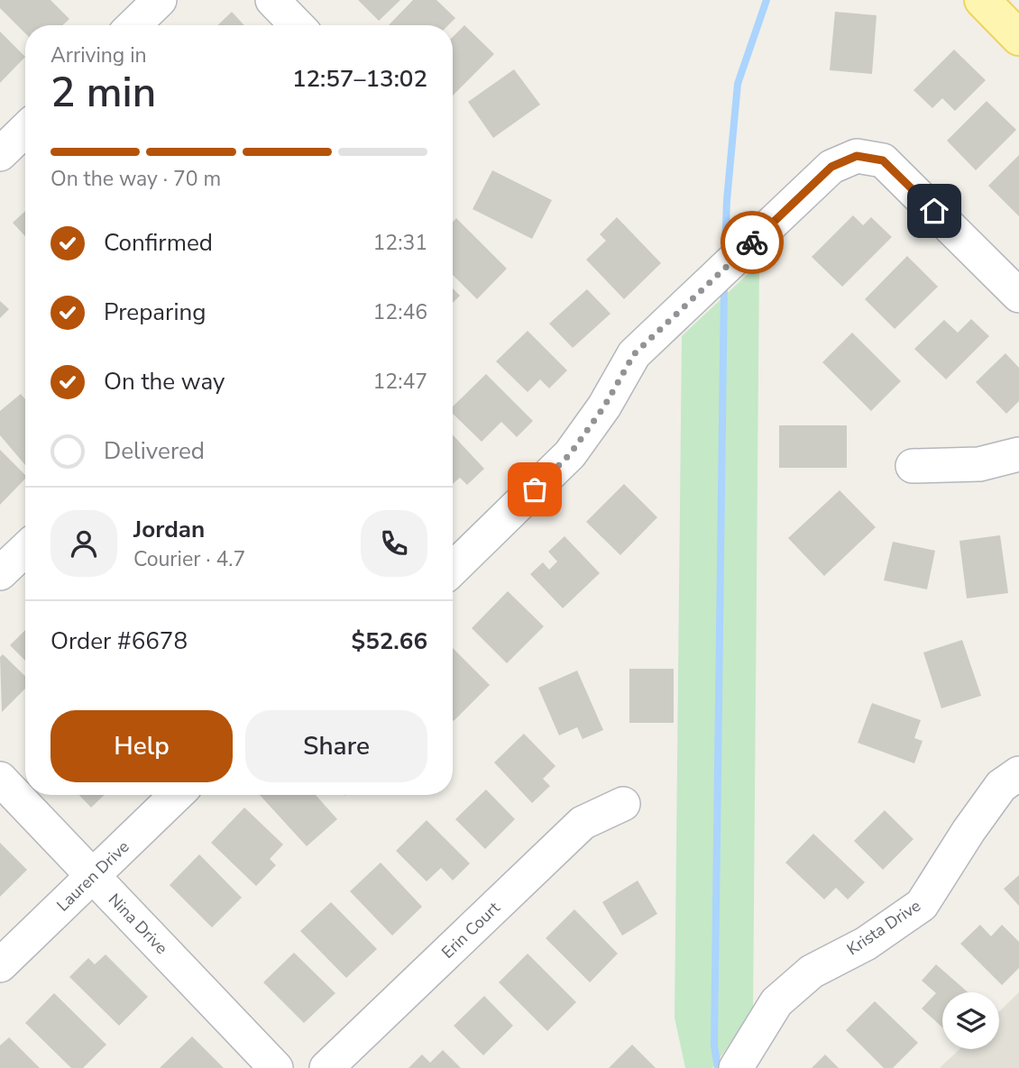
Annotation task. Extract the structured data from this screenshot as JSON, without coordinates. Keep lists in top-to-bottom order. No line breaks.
{"streets":{"street":["Lauren Drive","Nina Drive","Krista Drive","Erin Court"]},"crossings":[["Lauren Drive","Nina Drive"]],"page":{"heading":["2 min","Arriving in","12:57–13:02"],"panel":["Jordan","Courier · 4.7","Order #6678","$52.66"],"bar":"On the way · 70 m","list":[["Confirmed","12:31"],["Preparing","12:46"],["On the way","12:47"],"Delivered"],"buttons":["Help","Share"]}}
